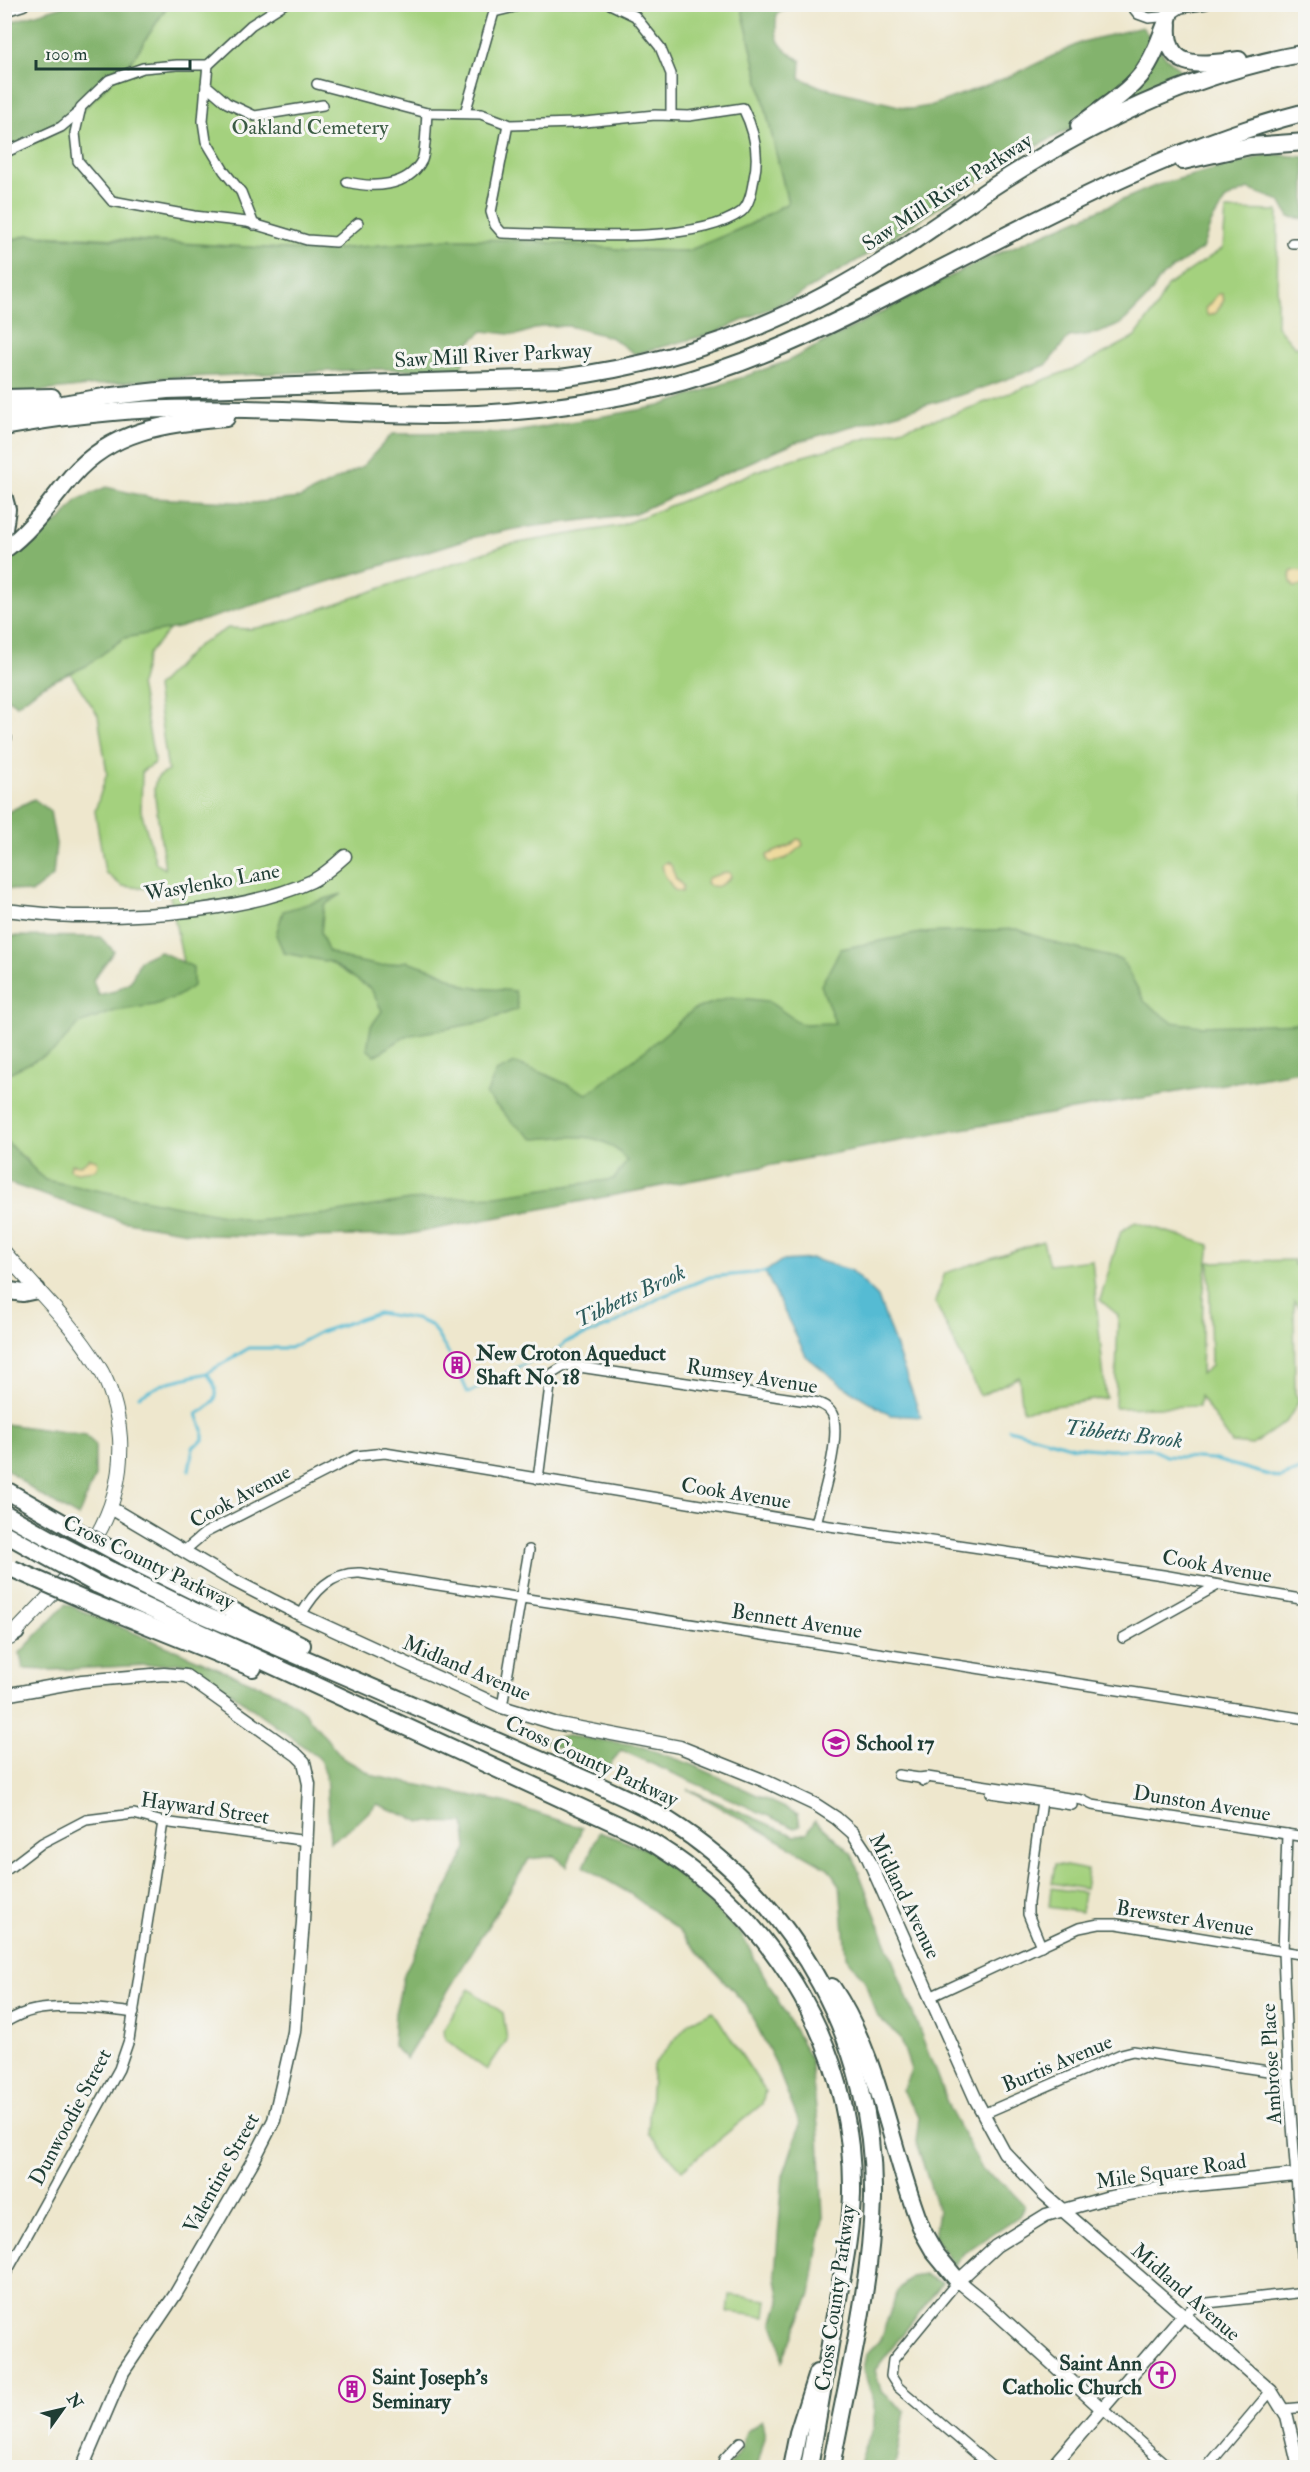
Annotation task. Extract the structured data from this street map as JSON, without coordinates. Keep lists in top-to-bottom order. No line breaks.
{"streets":{"highway":["Saw Mill River Parkway","Cross County Parkway"],"street":["Wasylenko Lane","Rumsey Avenue","Cook Avenue","Bennett Avenue","Midland Avenue","Dunston Avenue","Hayward Street","Brewster Avenue","Burtis Avenue","Ambrose Place","Dunwoodie Street","Mile Square Road","Valentine Street"]},"crossings":[["Rumsey Avenue","Cook Avenue"],["Cook Avenue","Midland Avenue"],["Bennett Avenue","Midland Avenue"],["Midland Avenue","Brewster Avenue"],["Midland Avenue","Burtis Avenue"],["Midland Avenue","Mile Square Road"],["Dunston Avenue","Ambrose Place"],["Hayward Street","Dunwoodie Street"],["Hayward Street","Valentine Street"],["Brewster Avenue","Ambrose Place"],["Burtis Avenue","Ambrose Place"],["Ambrose Place","Mile Square Road"]],"water":["Tibbetts Brook"],"parks":["Oakland Cemetery"],"places":{"building":["New Croton Aqueduct Shaft No. 18","Saint Joseph's Seminary"],"school or university":["School 17"],"church":["Saint Ann Catholic Church"]},"scale_bar":"100 m","north":"top right"}
